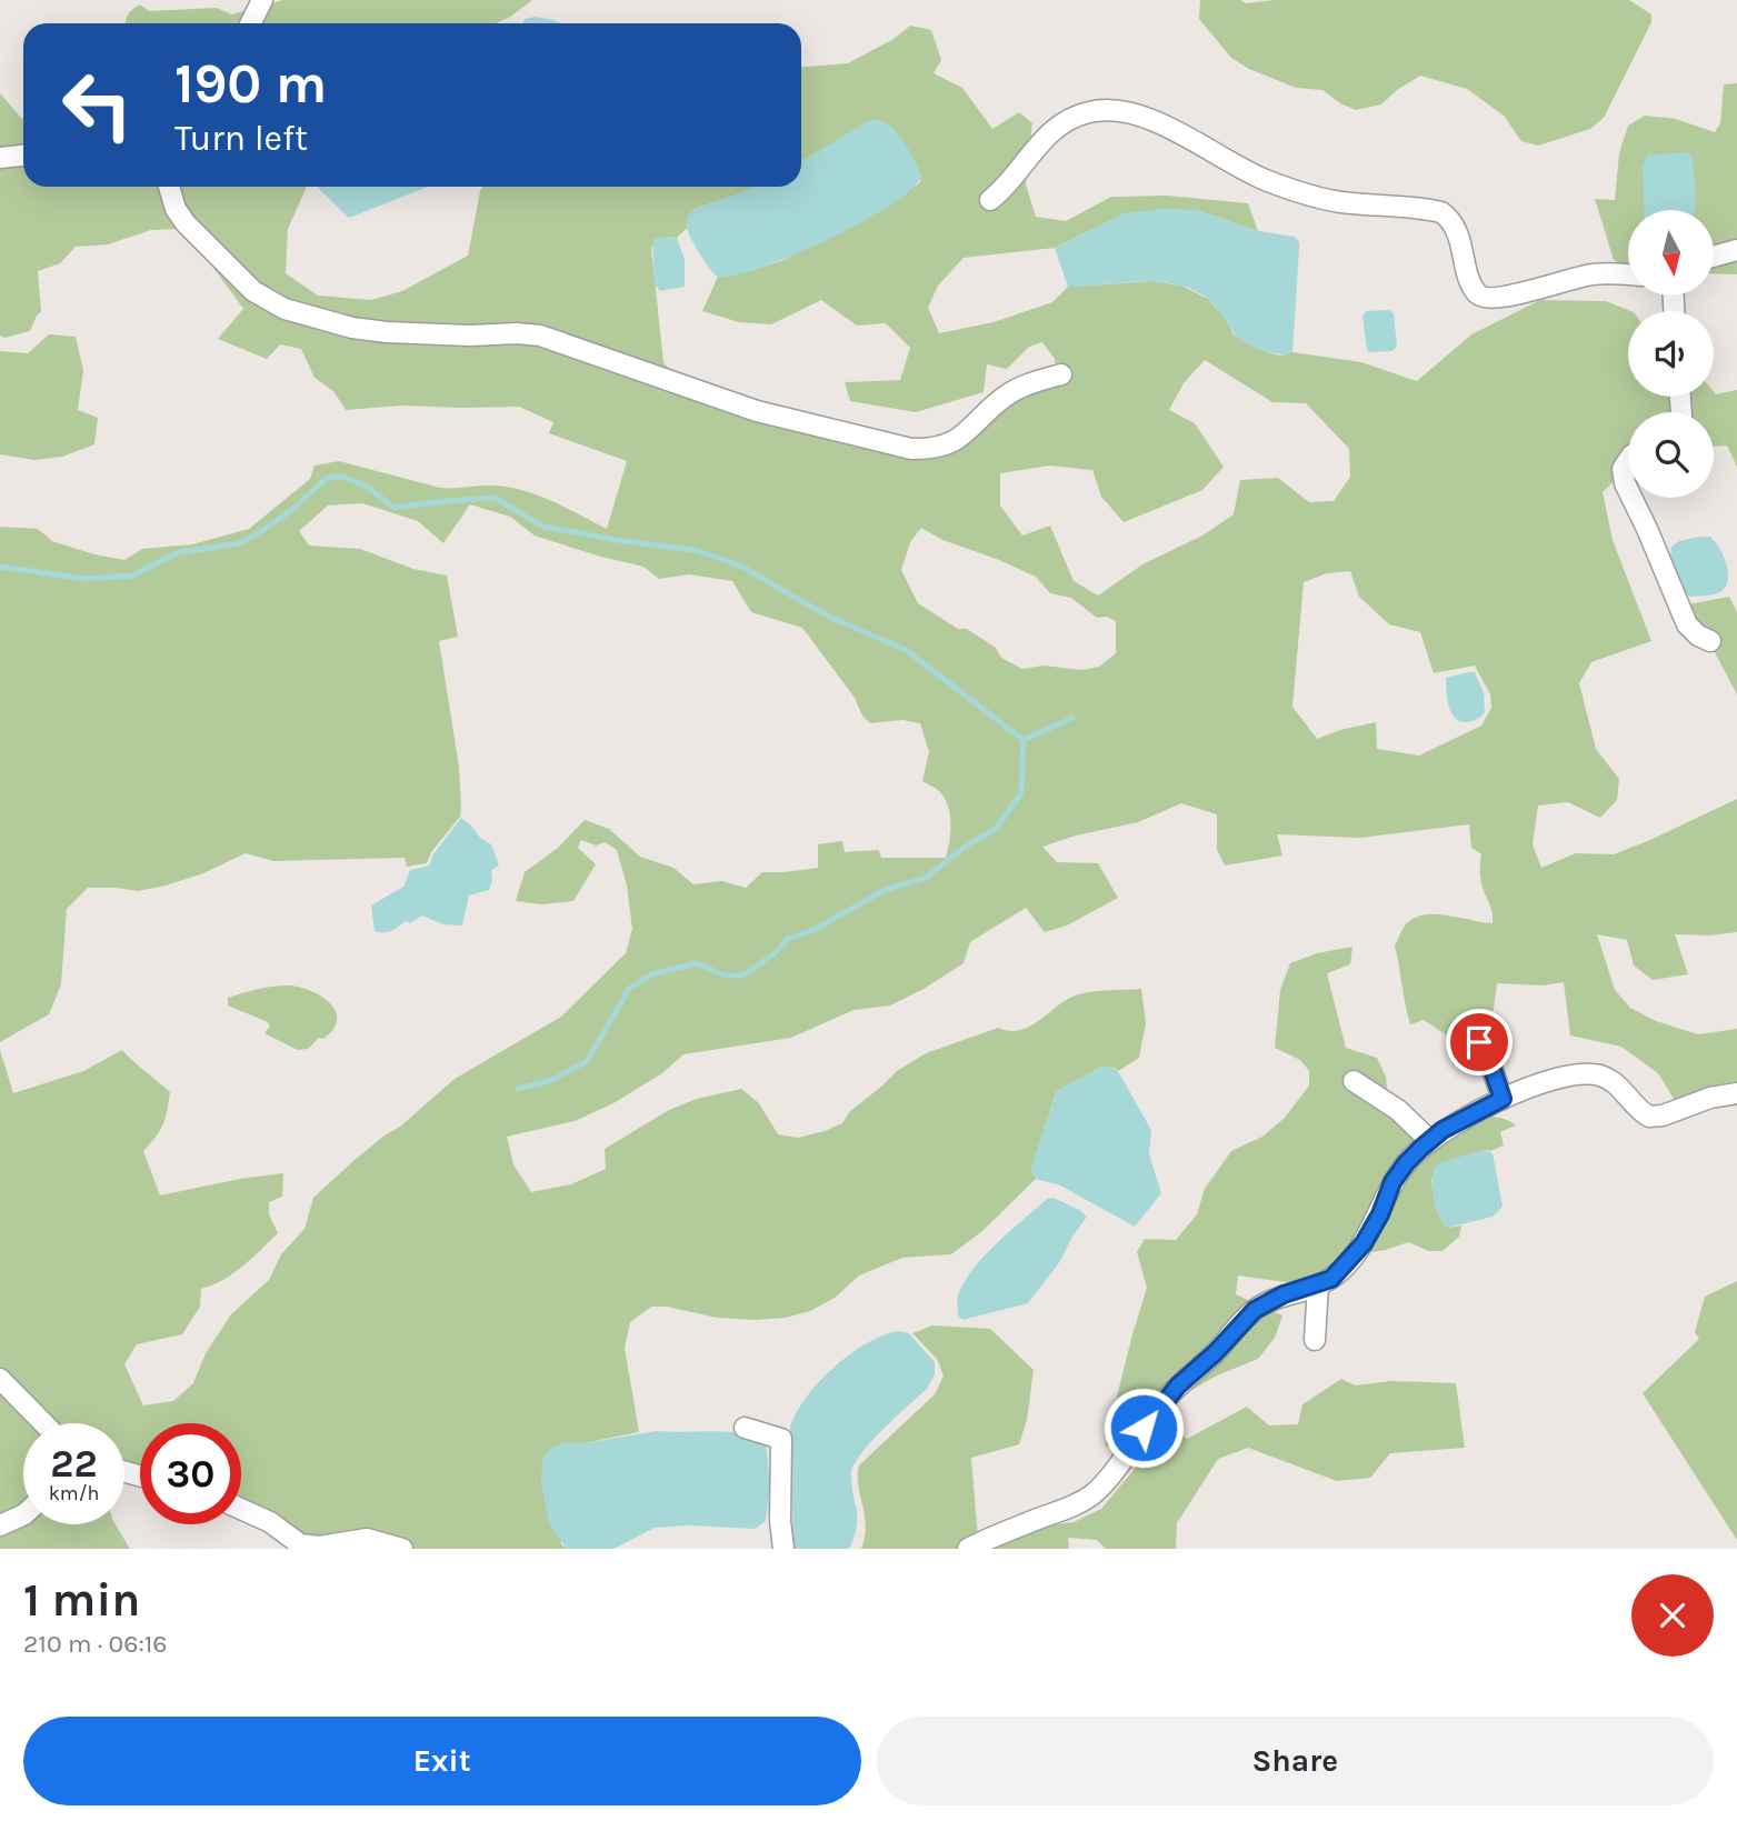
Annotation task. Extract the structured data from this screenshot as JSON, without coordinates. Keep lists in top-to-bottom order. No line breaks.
{"north":"bottom","page":{"turn":["190 m","Turn left"],"speed":"22 km/h","limit":"30","heading":["1 min","210 m · 06:16"],"buttons":["Exit","Share"]}}
